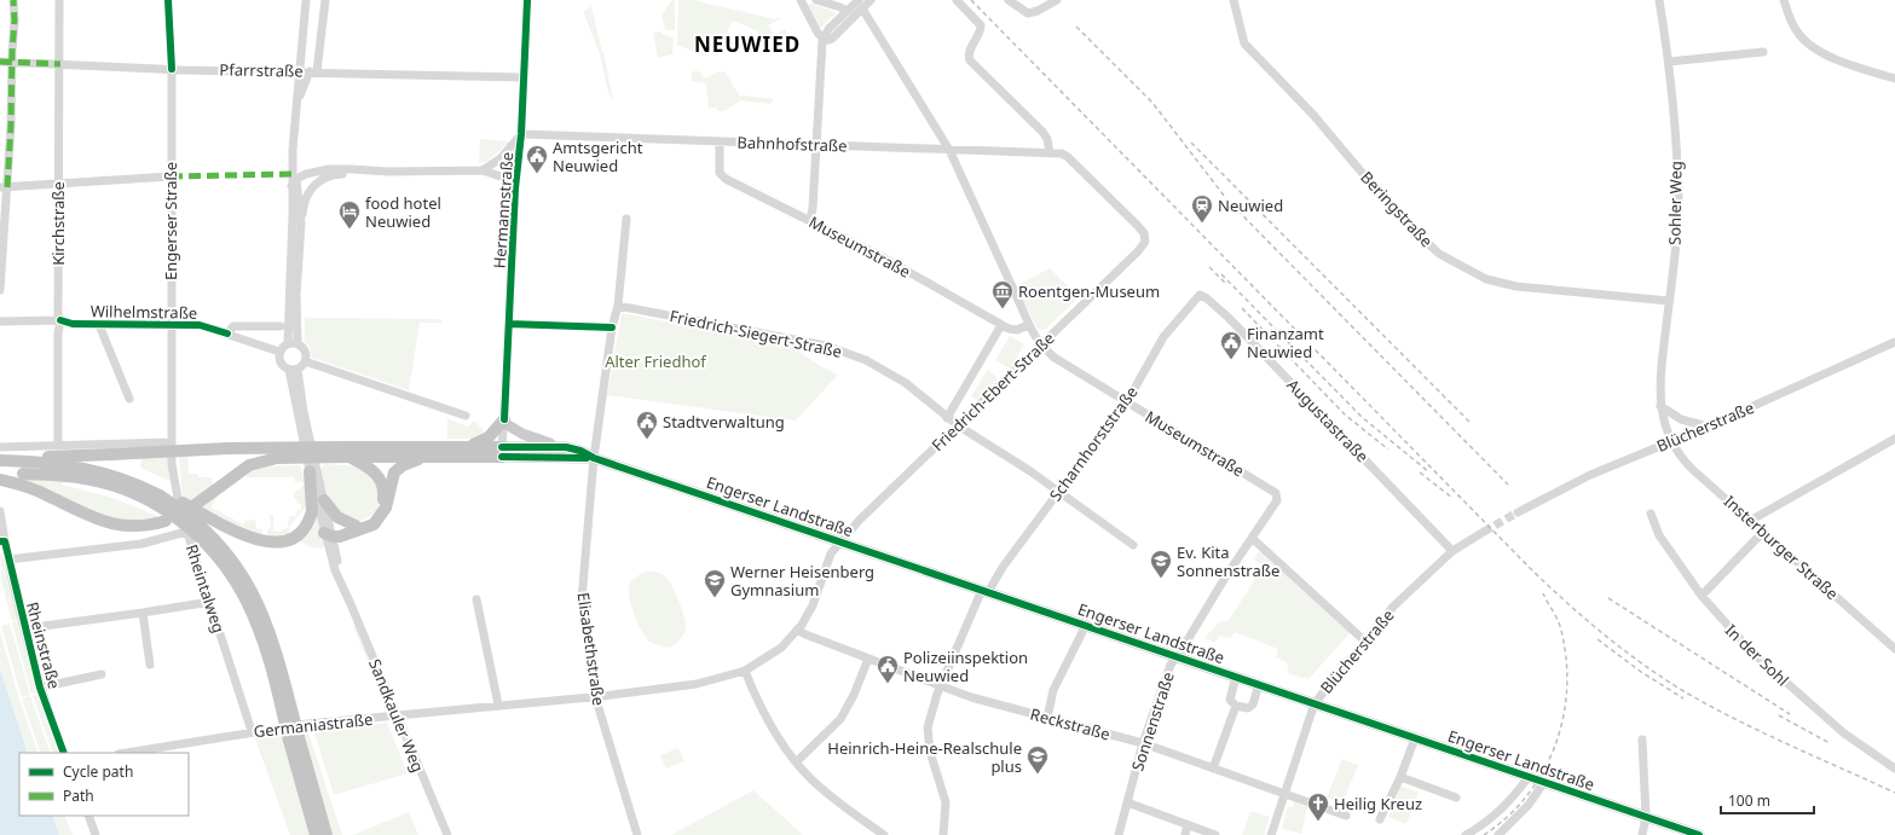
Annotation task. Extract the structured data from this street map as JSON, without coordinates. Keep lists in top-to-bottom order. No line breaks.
{"streets":{"main road":["Engerser Landstraße"],"street":["Pfarrstraße","Bahnhofstraße","Sohler Weg","Beringstraße","Hermannstraße","Engerser Straße","Kirchstraße","Museumstraße","Wilhelmstraße","Friedrich-Siegert-Straße","Friedrich-Ebert-Straße","Augustastraße","Blücherstraße","Scharnhorststraße","Insterburger Straße","Rheintalweg","Rheinstraße","Elisabethstraße","In der Sohl","Sandkauler Weg","Sonnenstraße","Reckstraße","Germaniastraße"]},"crossings":[["Pfarrstraße","Hermannstraße"],["Pfarrstraße","Engerser Straße"],["Pfarrstraße","Kirchstraße"],["Bahnhofstraße","Hermannstraße"],["Bahnhofstraße","Museumstraße"],["Bahnhofstraße","Friedrich-Ebert-Straße"],["Sohler Weg","Beringstraße"],["Sohler Weg","Blücherstraße"],["Sohler Weg","Insterburger Straße"],["Hermannstraße","Engerser Landstraße"],["Engerser Straße","Wilhelmstraße"],["Engerser Straße","Rheintalweg"],["Kirchstraße","Wilhelmstraße"],["Museumstraße","Friedrich-Ebert-Straße"],["Museumstraße","Scharnhorststraße"],["Museumstraße","Sonnenstraße"],["Friedrich-Siegert-Straße","Friedrich-Ebert-Straße"],["Friedrich-Siegert-Straße","Scharnhorststraße"],["Friedrich-Siegert-Straße","Elisabethstraße"],["Friedrich-Ebert-Straße","Engerser Landstraße"],["Friedrich-Ebert-Straße","Reckstraße"],["Friedrich-Ebert-Straße","Germaniastraße"],["Augustastraße","Blücherstraße"],["Augustastraße","Scharnhorststraße"],["Blücherstraße","Engerser Landstraße"],["Blücherstraße","Insterburger Straße"],["Blücherstraße","Reckstraße"],["Scharnhorststraße","Engerser Landstraße"],["Scharnhorststraße","Reckstraße"],["Engerser Landstraße","Elisabethstraße"],["Engerser Landstraße","Sonnenstraße"],["Rheintalweg","Germaniastraße"],["Elisabethstraße","Germaniastraße"],["Sandkauler Weg","Germaniastraße"],["Sonnenstraße","Reckstraße"]],"districts":["NEUWIED"],"parks":["Alter Friedhof"],"places":{"public building":["Amtsgericht Neuwied","Finanzamt Neuwied","Stadtverwaltung","Polizeiinspektion Neuwied"],"station":["Neuwied"],"hotel":["food hotel Neuwied"],"museum":["Roentgen-Museum"],"school or university":["Ev. Kita Sonnenstraße","Werner Heisenberg Gymnasium","Heinrich-Heine-Realschule plus"],"church":["Heilig Kreuz"]},"legend":["Cycle path","Path"],"scale_bar":"100 m"}
